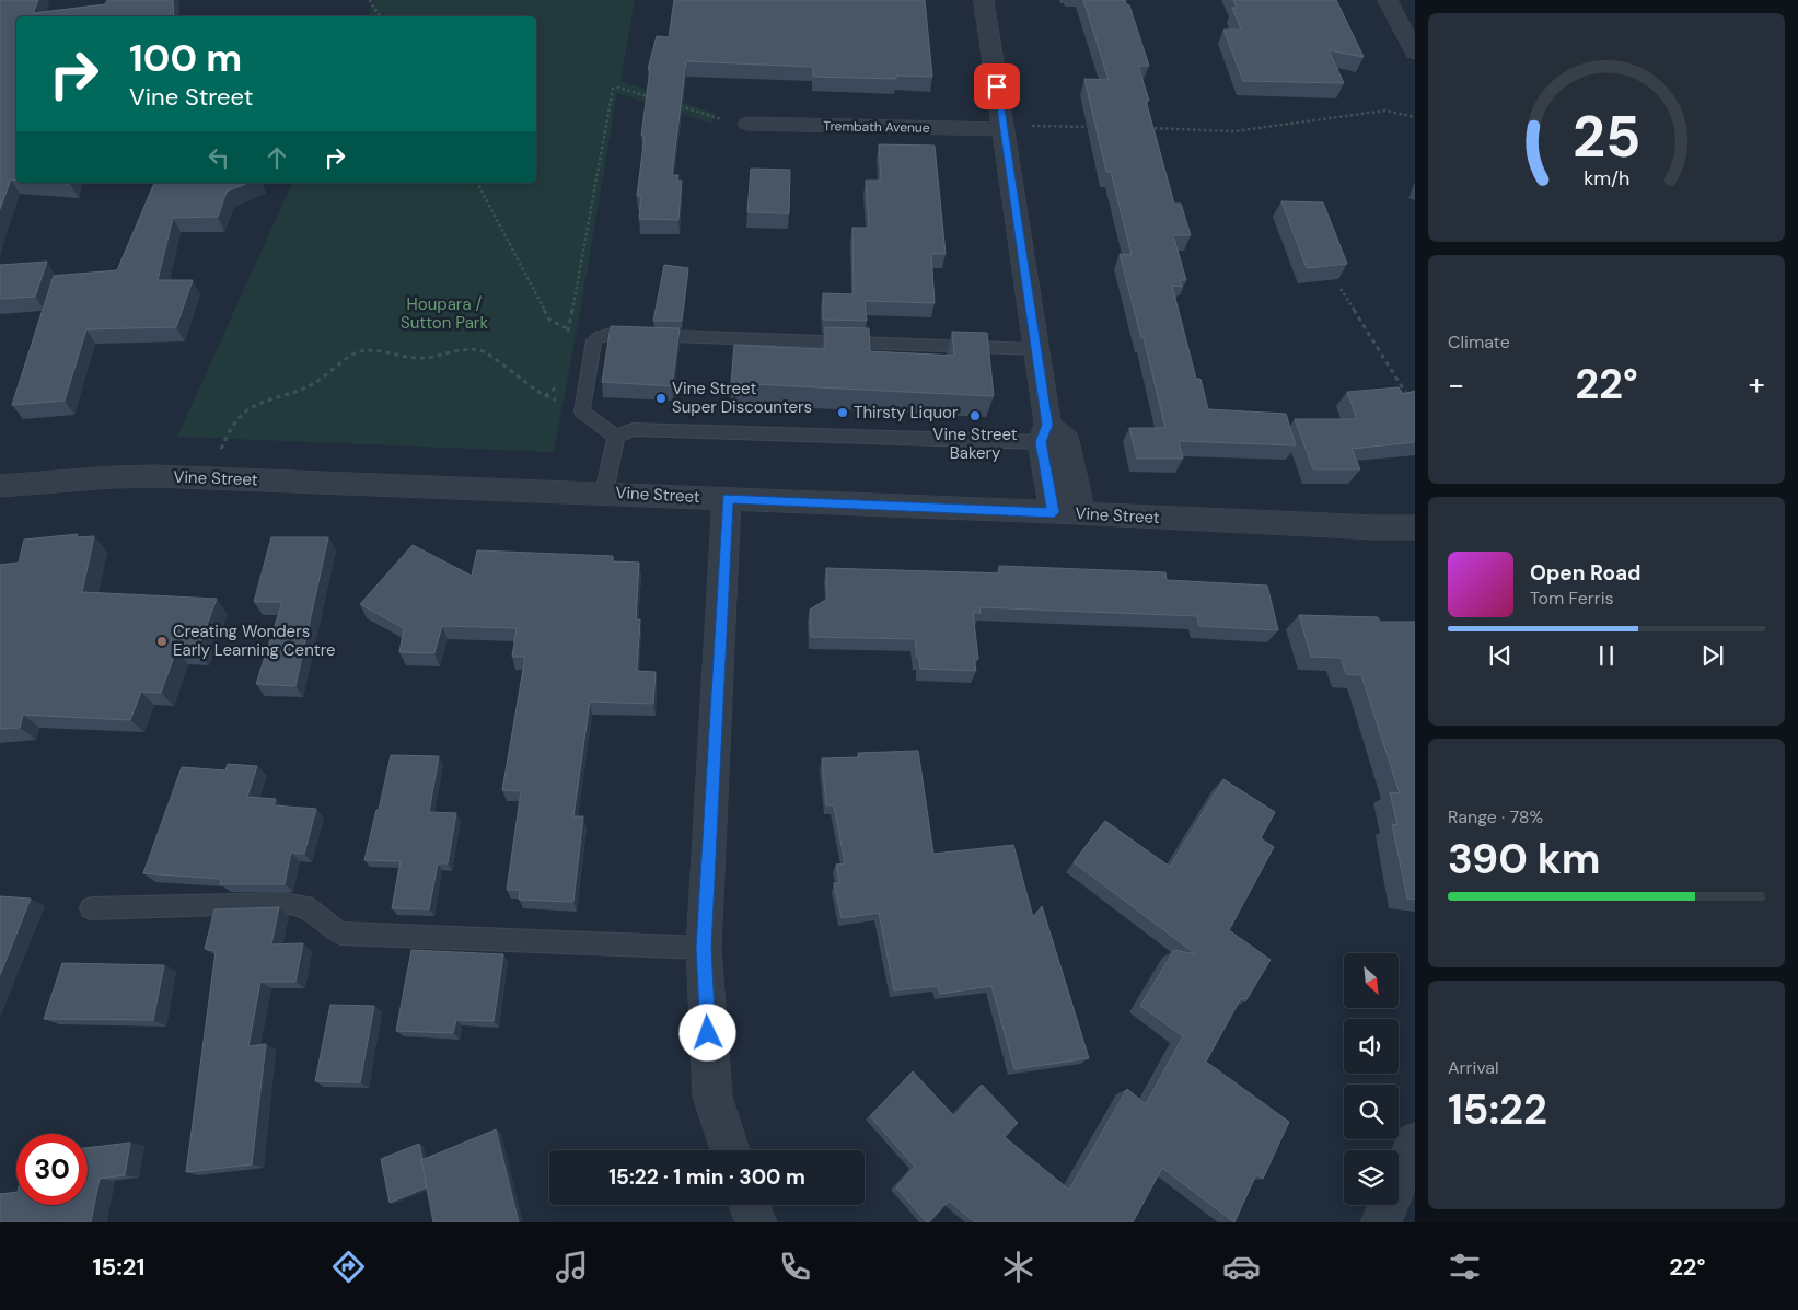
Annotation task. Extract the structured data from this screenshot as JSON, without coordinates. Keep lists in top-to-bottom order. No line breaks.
{"streets":{"street":["Trembath Avenue","Vine Street"]},"parks":["Houpara / Sutton Park"],"places":["Vine Street Super Discounters","Thirsty Liquor","Vine Street Bakery","Creating Wonders Early Learning Centre"],"north":"bottom right","page":{"turn":["100 m","Vine Street"],"tile":["Climate",["Range · 78%","390 km"],["Arrival","15:22"]],"heat":["−","22°","+"],"song":["Open Road","Tom Ferris"],"limit":"30","trip":"15:22 · 1 min · 300 m","tabs":["15:21","22°"],"gauge":["25","km/h"]}}
